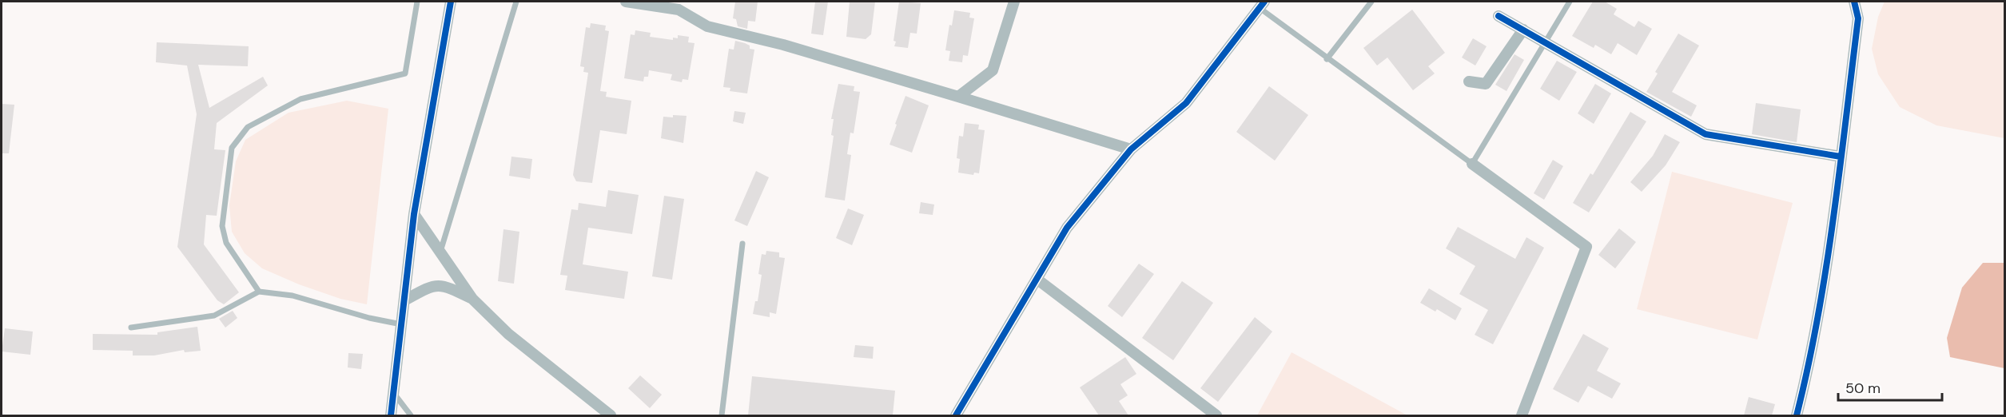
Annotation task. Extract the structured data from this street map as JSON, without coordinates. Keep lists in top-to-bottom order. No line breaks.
{"scale_bar":"50 m"}
